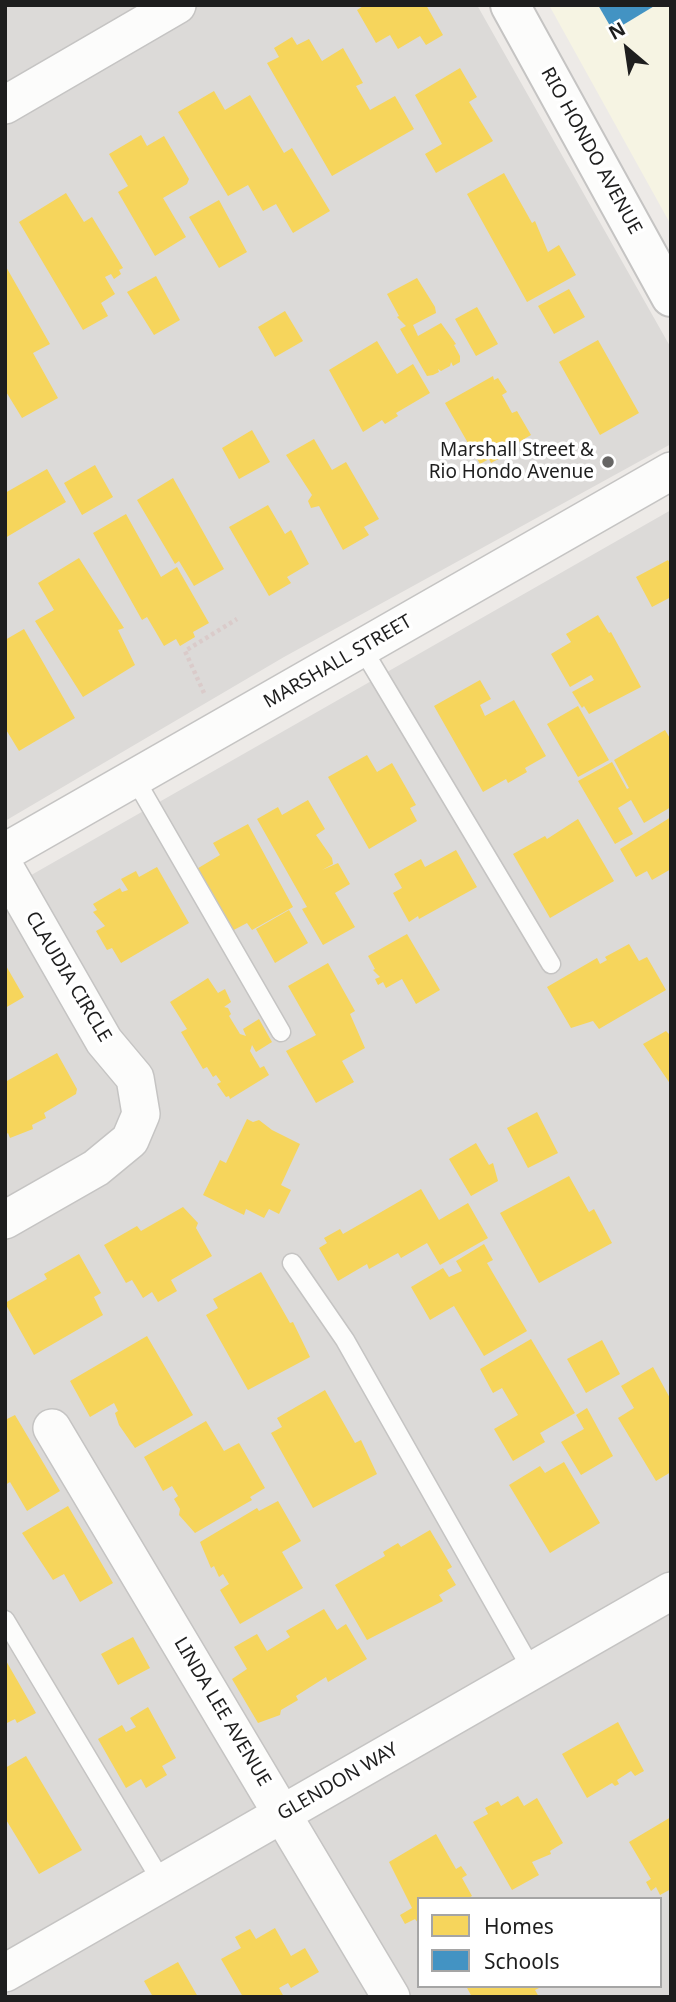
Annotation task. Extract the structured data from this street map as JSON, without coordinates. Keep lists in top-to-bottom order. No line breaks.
{"streets":{"street":["RIO HONDO AVENUE","MARSHALL STREET","CLAUDIA CIRCLE","LINDA LEE AVENUE","GLENDON WAY"]},"crossings":[["LINDA LEE AVENUE","GLENDON WAY"]],"places":["Marshall Street & Rio Hondo Avenue"],"legend":["Homes","Schools"],"north":"top left"}
